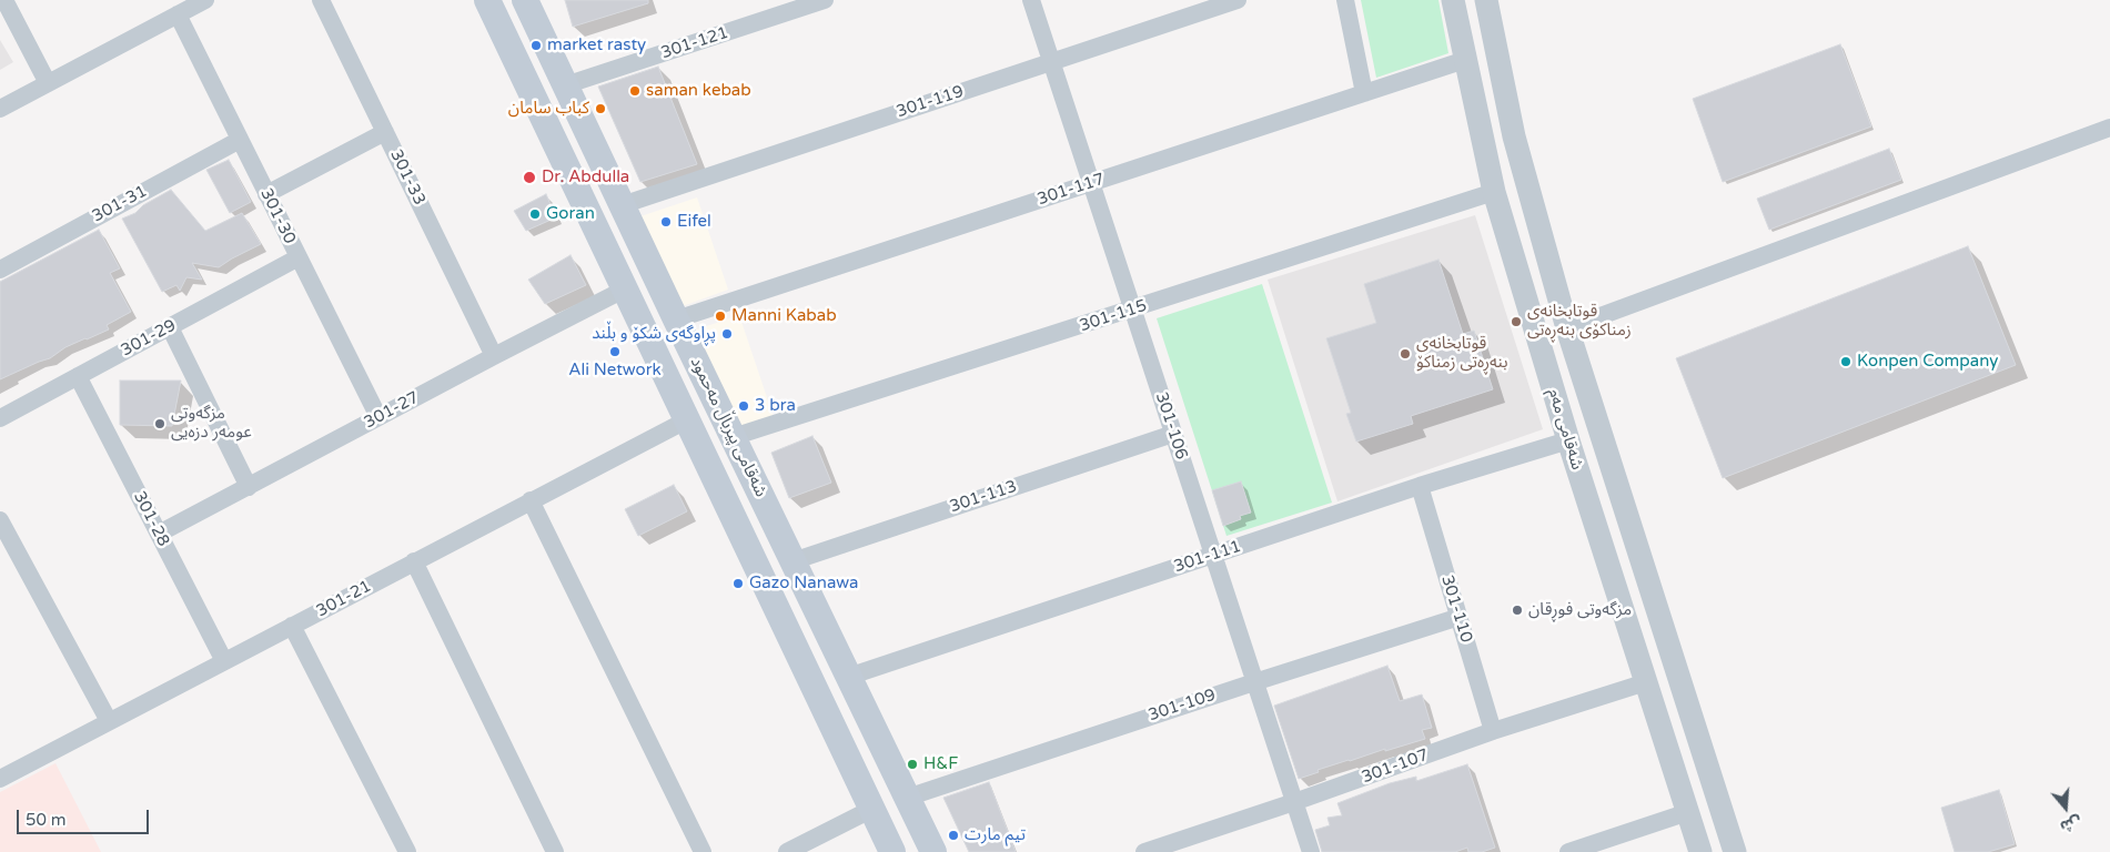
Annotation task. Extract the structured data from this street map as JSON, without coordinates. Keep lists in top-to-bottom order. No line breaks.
{"streets":{"main road":["شەقامی پیرباڵ مەحمود"],"street":["301-121","301-119","301-33","301-117","301-31","301-30","301-115","301-29","301-27","301-106","شەقامی مەم","301-113","301-28","301-111","301-21","301-110","301-109","301-107"]},"crossings":[["301-121","شەقامی پیرباڵ مەحمود"],["301-119","301-106"],["301-119","شەقامی پیرباڵ مەحمود"],["301-33","301-27"],["301-117","301-106"],["301-117","شەقامی پیرباڵ مەحمود"],["301-117","شەقامی مەم"],["301-31","301-30"],["301-30","301-29"],["301-30","301-27"],["301-115","301-106"],["301-115","شەقامی پیرباڵ مەحمود"],["301-115","شەقامی مەم"],["301-29","301-28"],["301-27","شەقامی پیرباڵ مەحمود"],["301-27","301-28"],["301-106","301-113"],["301-106","301-111"],["301-106","301-109"],["301-106","301-107"],["شەقامی پیرباڵ مەحمود","301-113"],["شەقامی پیرباڵ مەحمود","301-111"],["شەقامی پیرباڵ مەحمود","301-21"],["شەقامی پیرباڵ مەحمود","301-109"],["شەقامی مەم","301-111"],["شەقامی مەم","301-107"],["301-28","301-21"],["301-111","301-110"],["301-110","301-109"],["301-110","301-107"]],"places":["market rasty","saman kebab","کباب سامان","Dr. Abdulla","Goran","Eifel","Manni Kabab","قوتابخانەی زمناكۆی بنەڕەتی","پڕاوگەی شکۆ و بڵند","Ali Network","قوتابخانەی بنەڕەتی زمناکۆ","Konpen Company","3 bra","مزگەوتی عومەر دزەیی","Gazo Nanawa","مزگەوتی فوڕقان","H&F","تیم مارت"],"scale_bar":"50 m","north":"bottom"}
